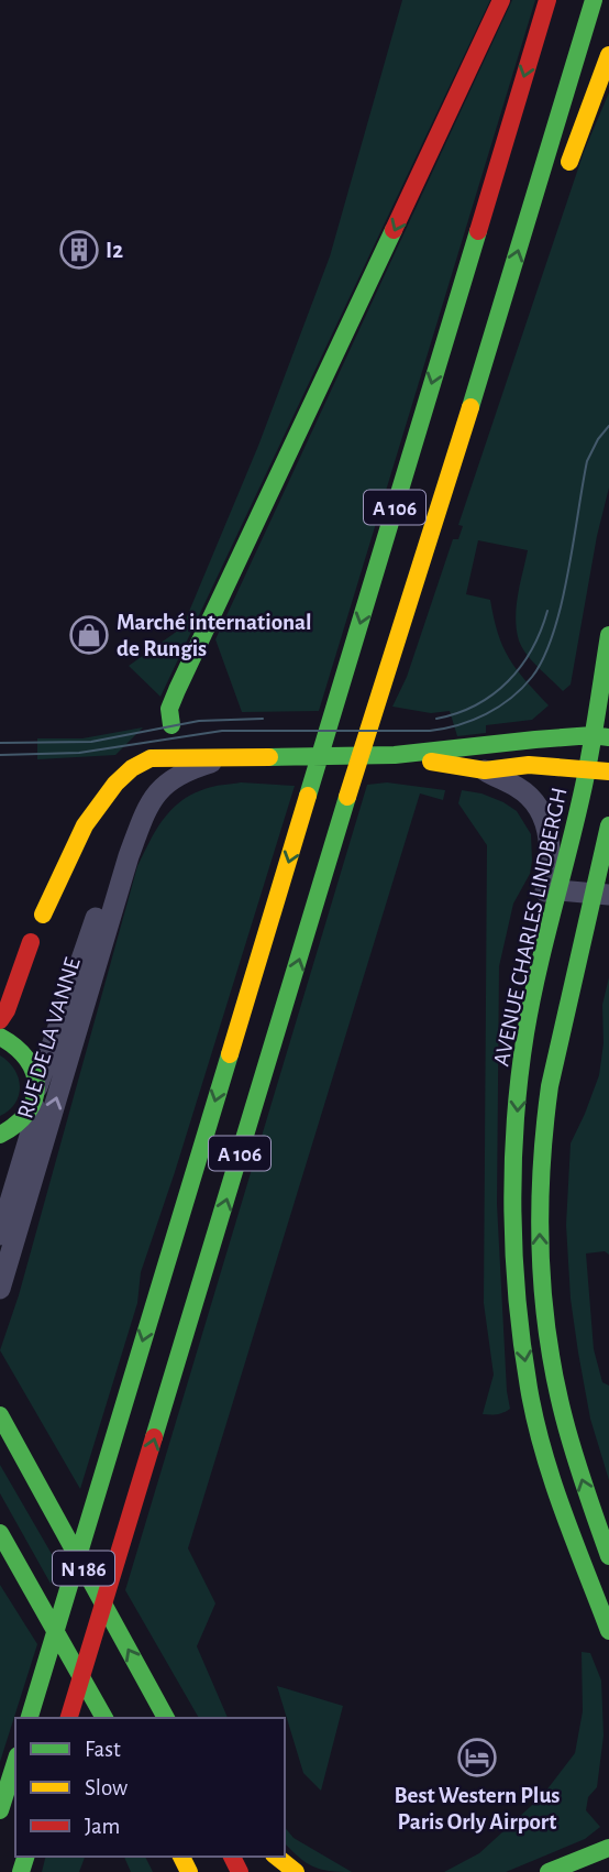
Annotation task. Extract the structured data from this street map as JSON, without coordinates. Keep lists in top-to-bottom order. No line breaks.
{"streets":{"main road":["A 106","AVENUE CHARLES LINDBERGH","N 186"],"street":["RUE DE LA VANNE"]},"places":{"building":["I2"],"shop":["Marché international de Rungis"],"hotel":["Best Western Plus Paris Orly Airport"]},"legend":["Fast","Slow","Jam"]}
